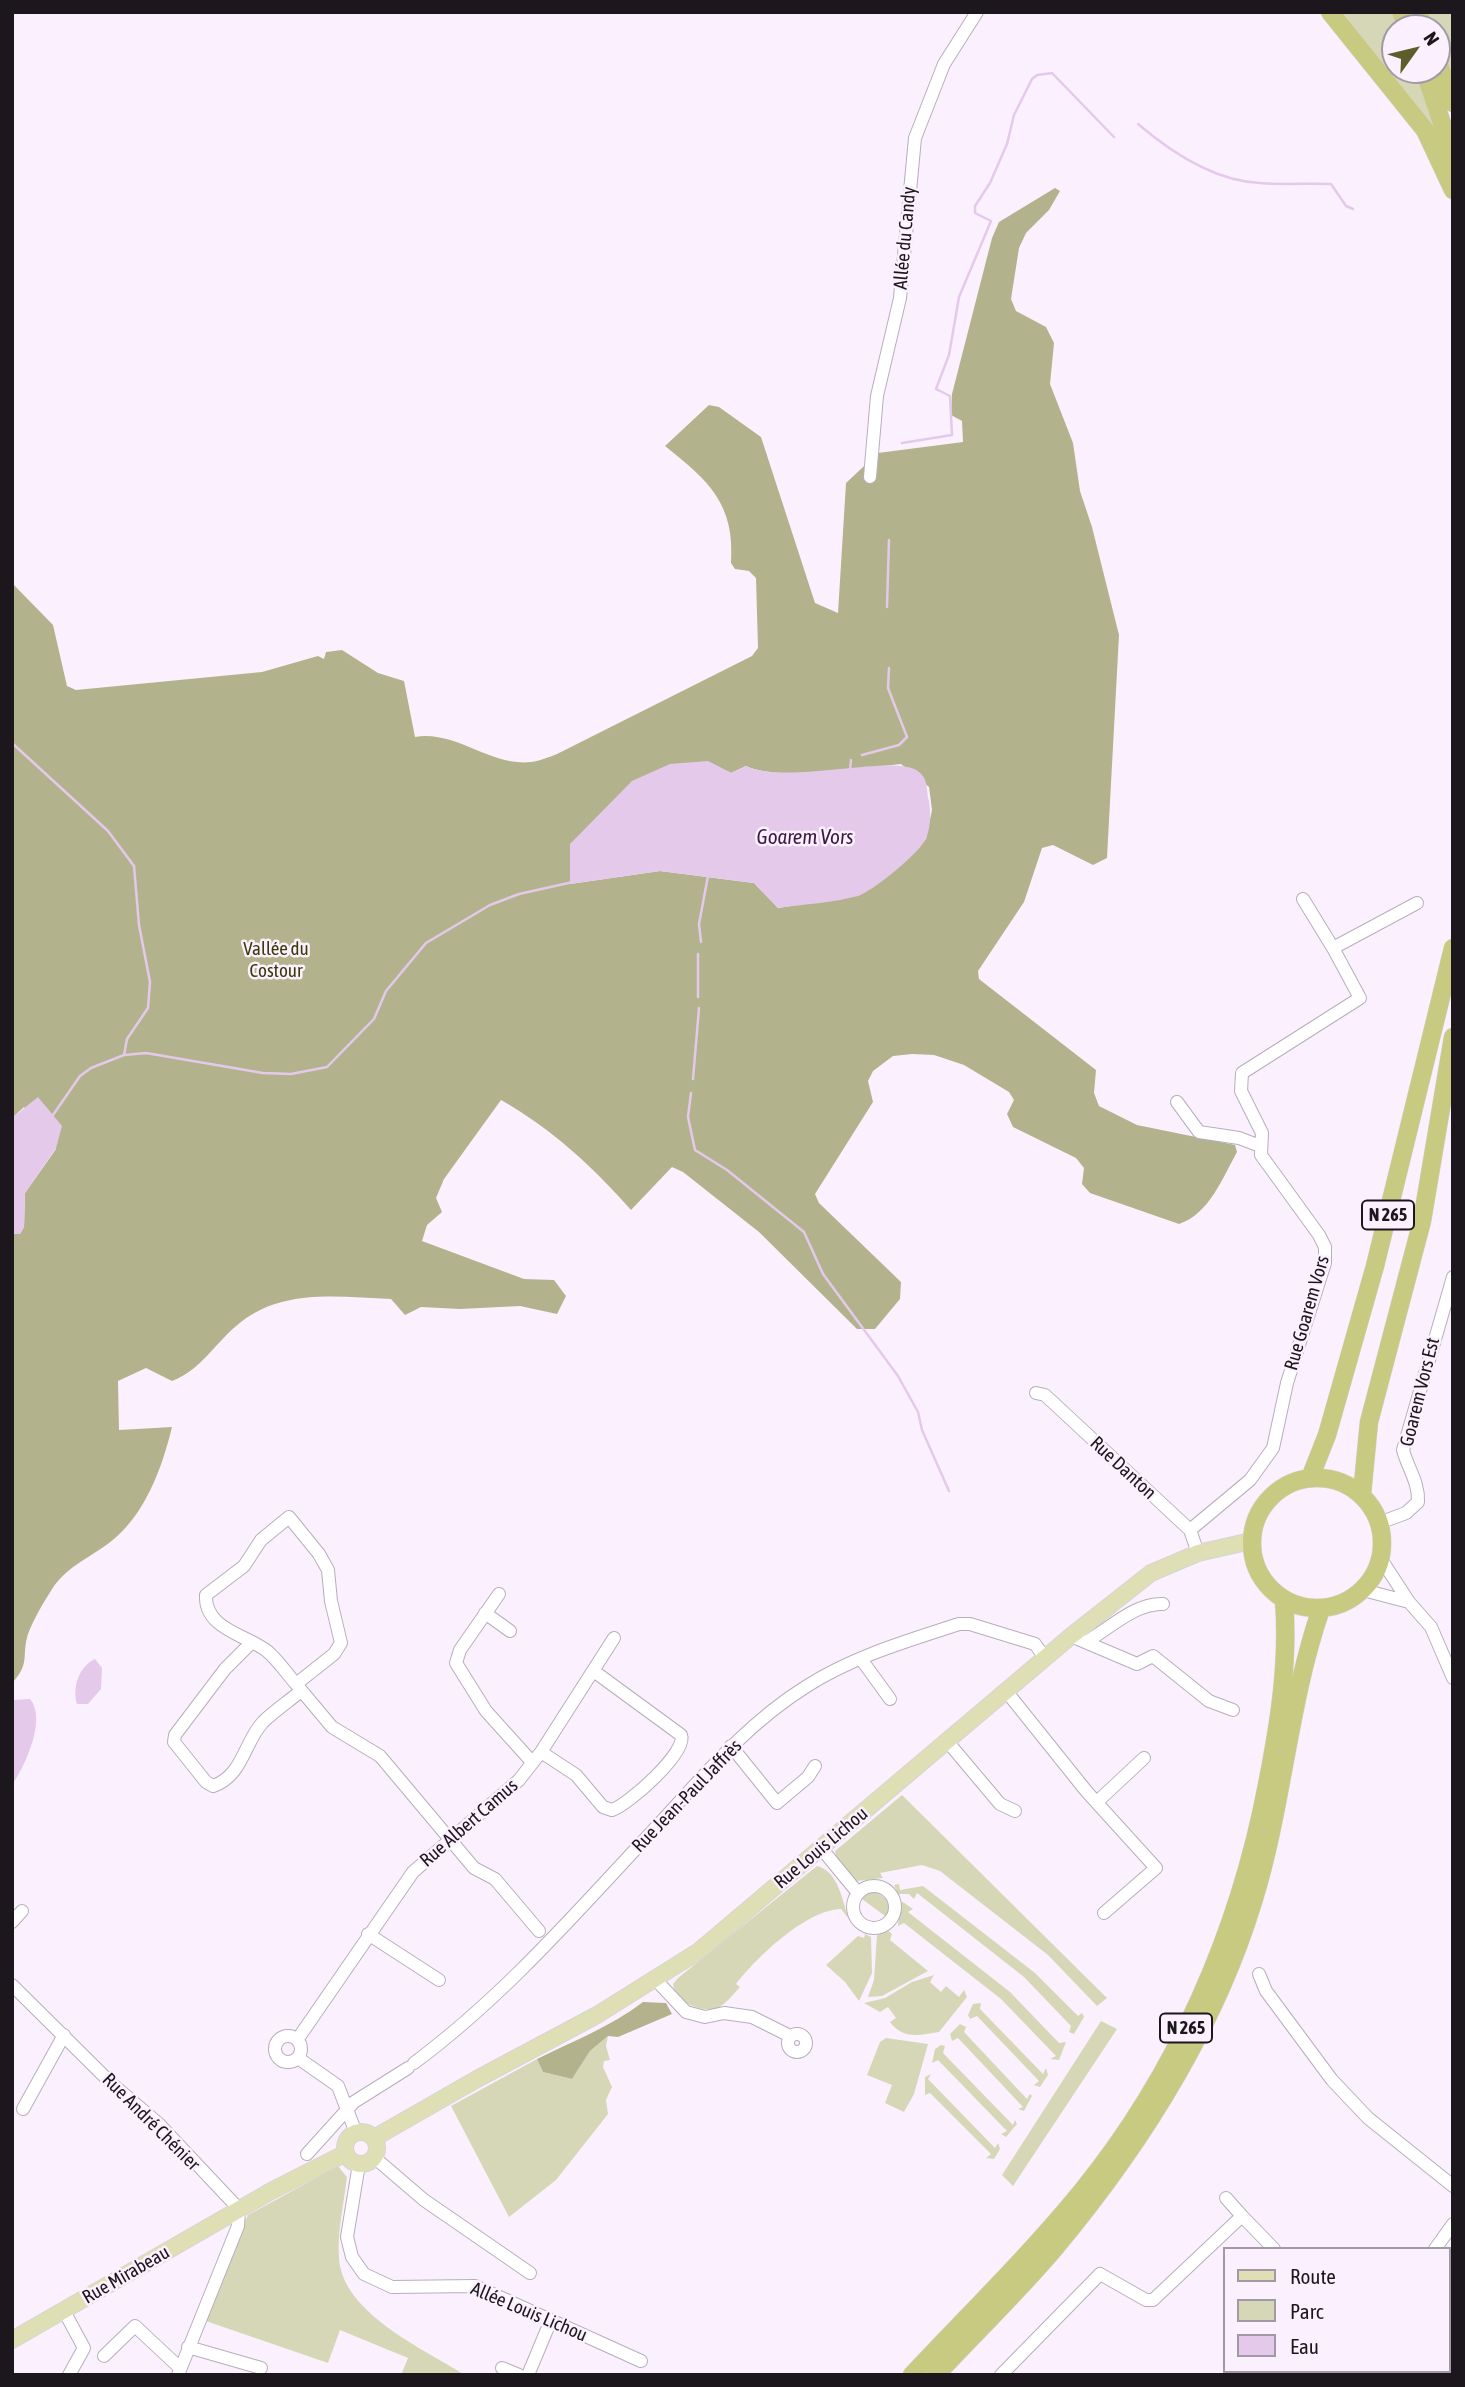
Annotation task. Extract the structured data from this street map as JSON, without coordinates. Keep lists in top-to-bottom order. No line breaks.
{"streets":{"highway":["N 265"],"main road":["Rue Louis Lichou","Rue Mirabeau"],"street":["Allée du Candy","Rue Goarem Vors","Goarem Vors Est","Rue Danton","Rue Jean-Paul Jaffrès","Rue Albert Camus","Rue André Chénier","Allée Louis Lichou"]},"crossings":[["N 265","Goarem Vors Est"],["N 265","Rue Louis Lichou"],["Rue Goarem Vors","Rue Danton"],["Goarem Vors Est","Rue Louis Lichou"],["Rue Danton","Rue Louis Lichou"],["Rue Jean-Paul Jaffrès","Rue Louis Lichou"],["Rue Louis Lichou","Allée Louis Lichou"],["Rue André Chénier","Rue Mirabeau"]],"water":["Goarem Vors"],"parks":["Vallée du Costour"],"legend":["Route","Parc","Eau"],"north":"top right"}
